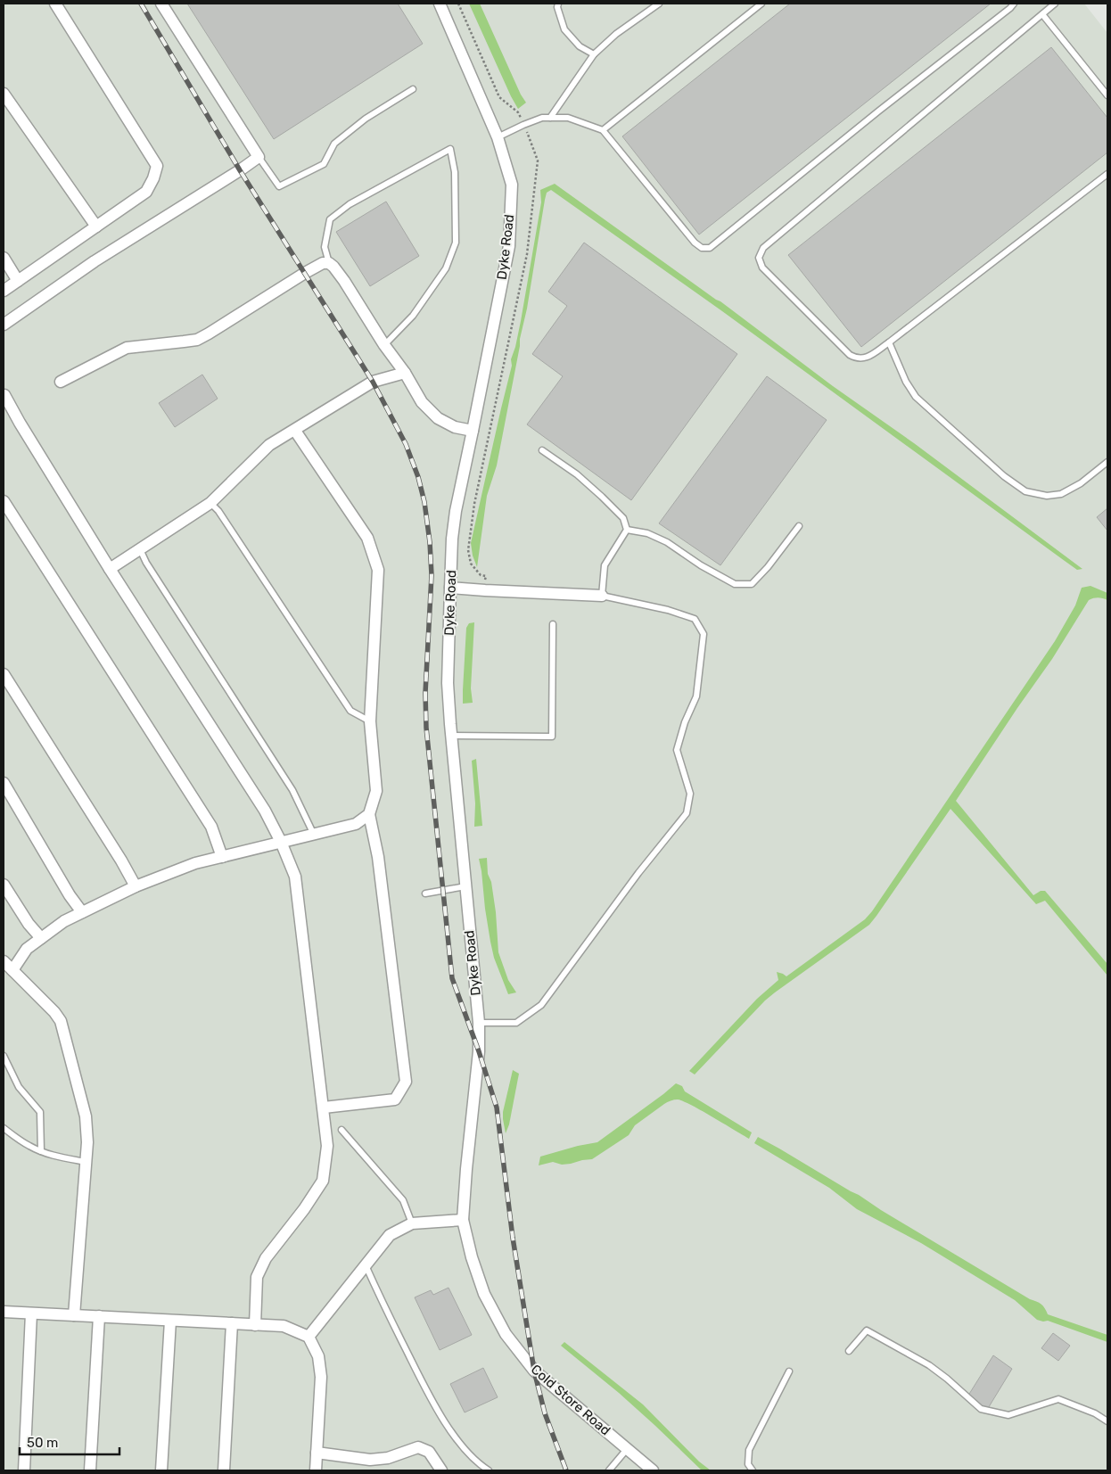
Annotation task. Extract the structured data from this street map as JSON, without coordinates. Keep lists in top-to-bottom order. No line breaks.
{"streets":{"street":["Dyke Road","Cold Store Road"]},"crossings":[["Dyke Road","Cold Store Road"]],"scale_bar":"50 m"}
